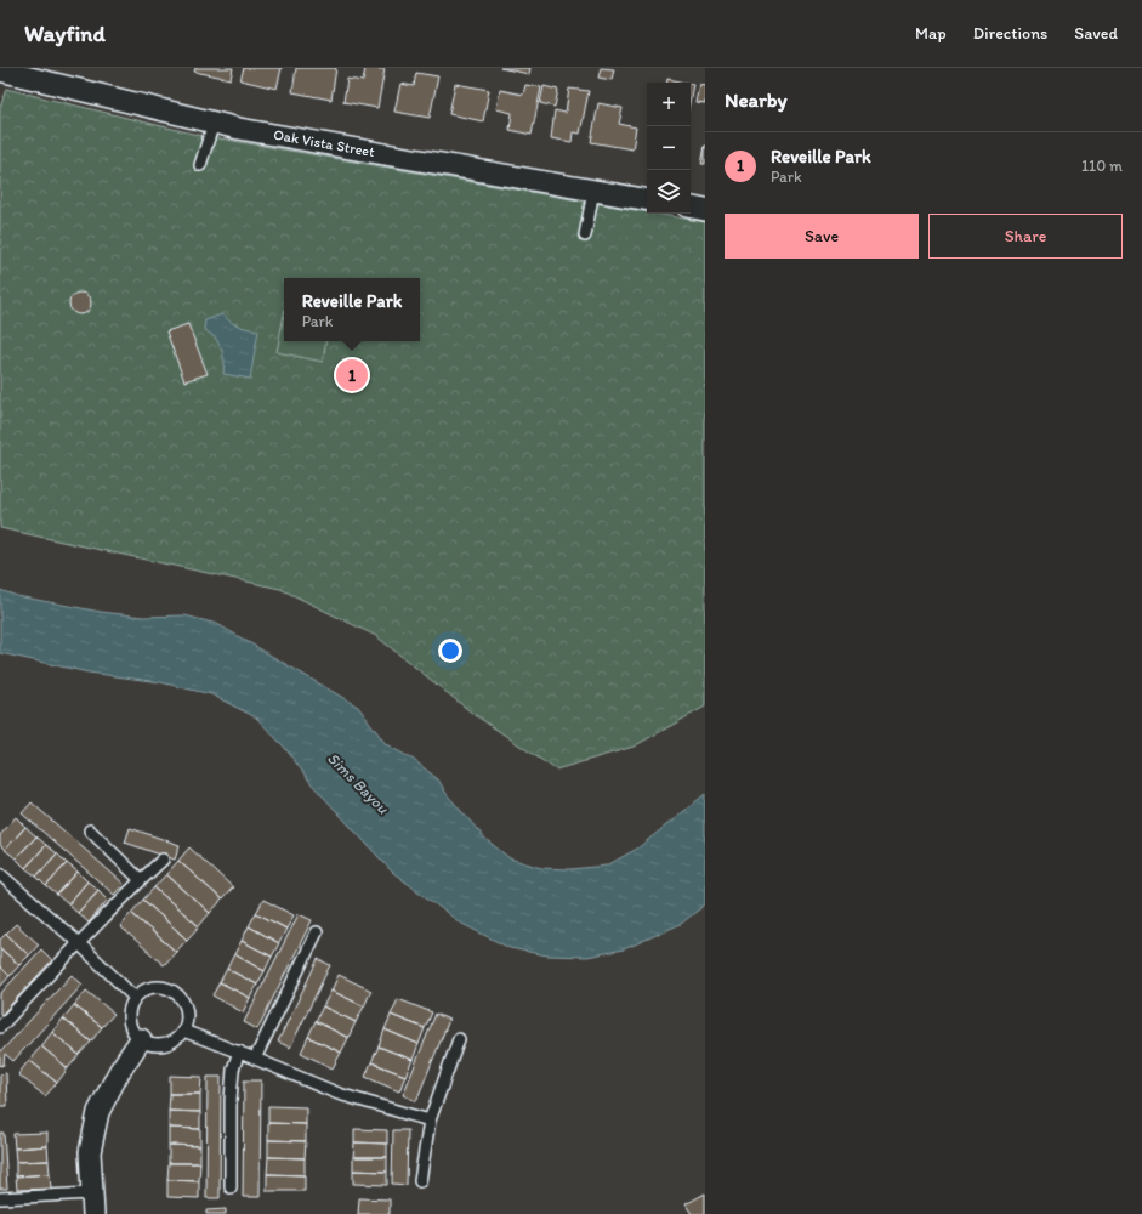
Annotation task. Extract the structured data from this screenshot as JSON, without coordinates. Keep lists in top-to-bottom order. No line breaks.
{"streets":{"street":["Oak Vista Street"]},"water":["Sims Bayou"],"page":{"header":"Wayfind","nav":["Map","Directions","Saved"],"heading":"Nearby","map_buttons":["+","−"],"list":[{"mark":"1","name":"Reveille Park","note":"Park","value":"110 m"}],"buttons":["Save","Share"],"popup":["Reveille Park","Park"],"pins":"1"}}
